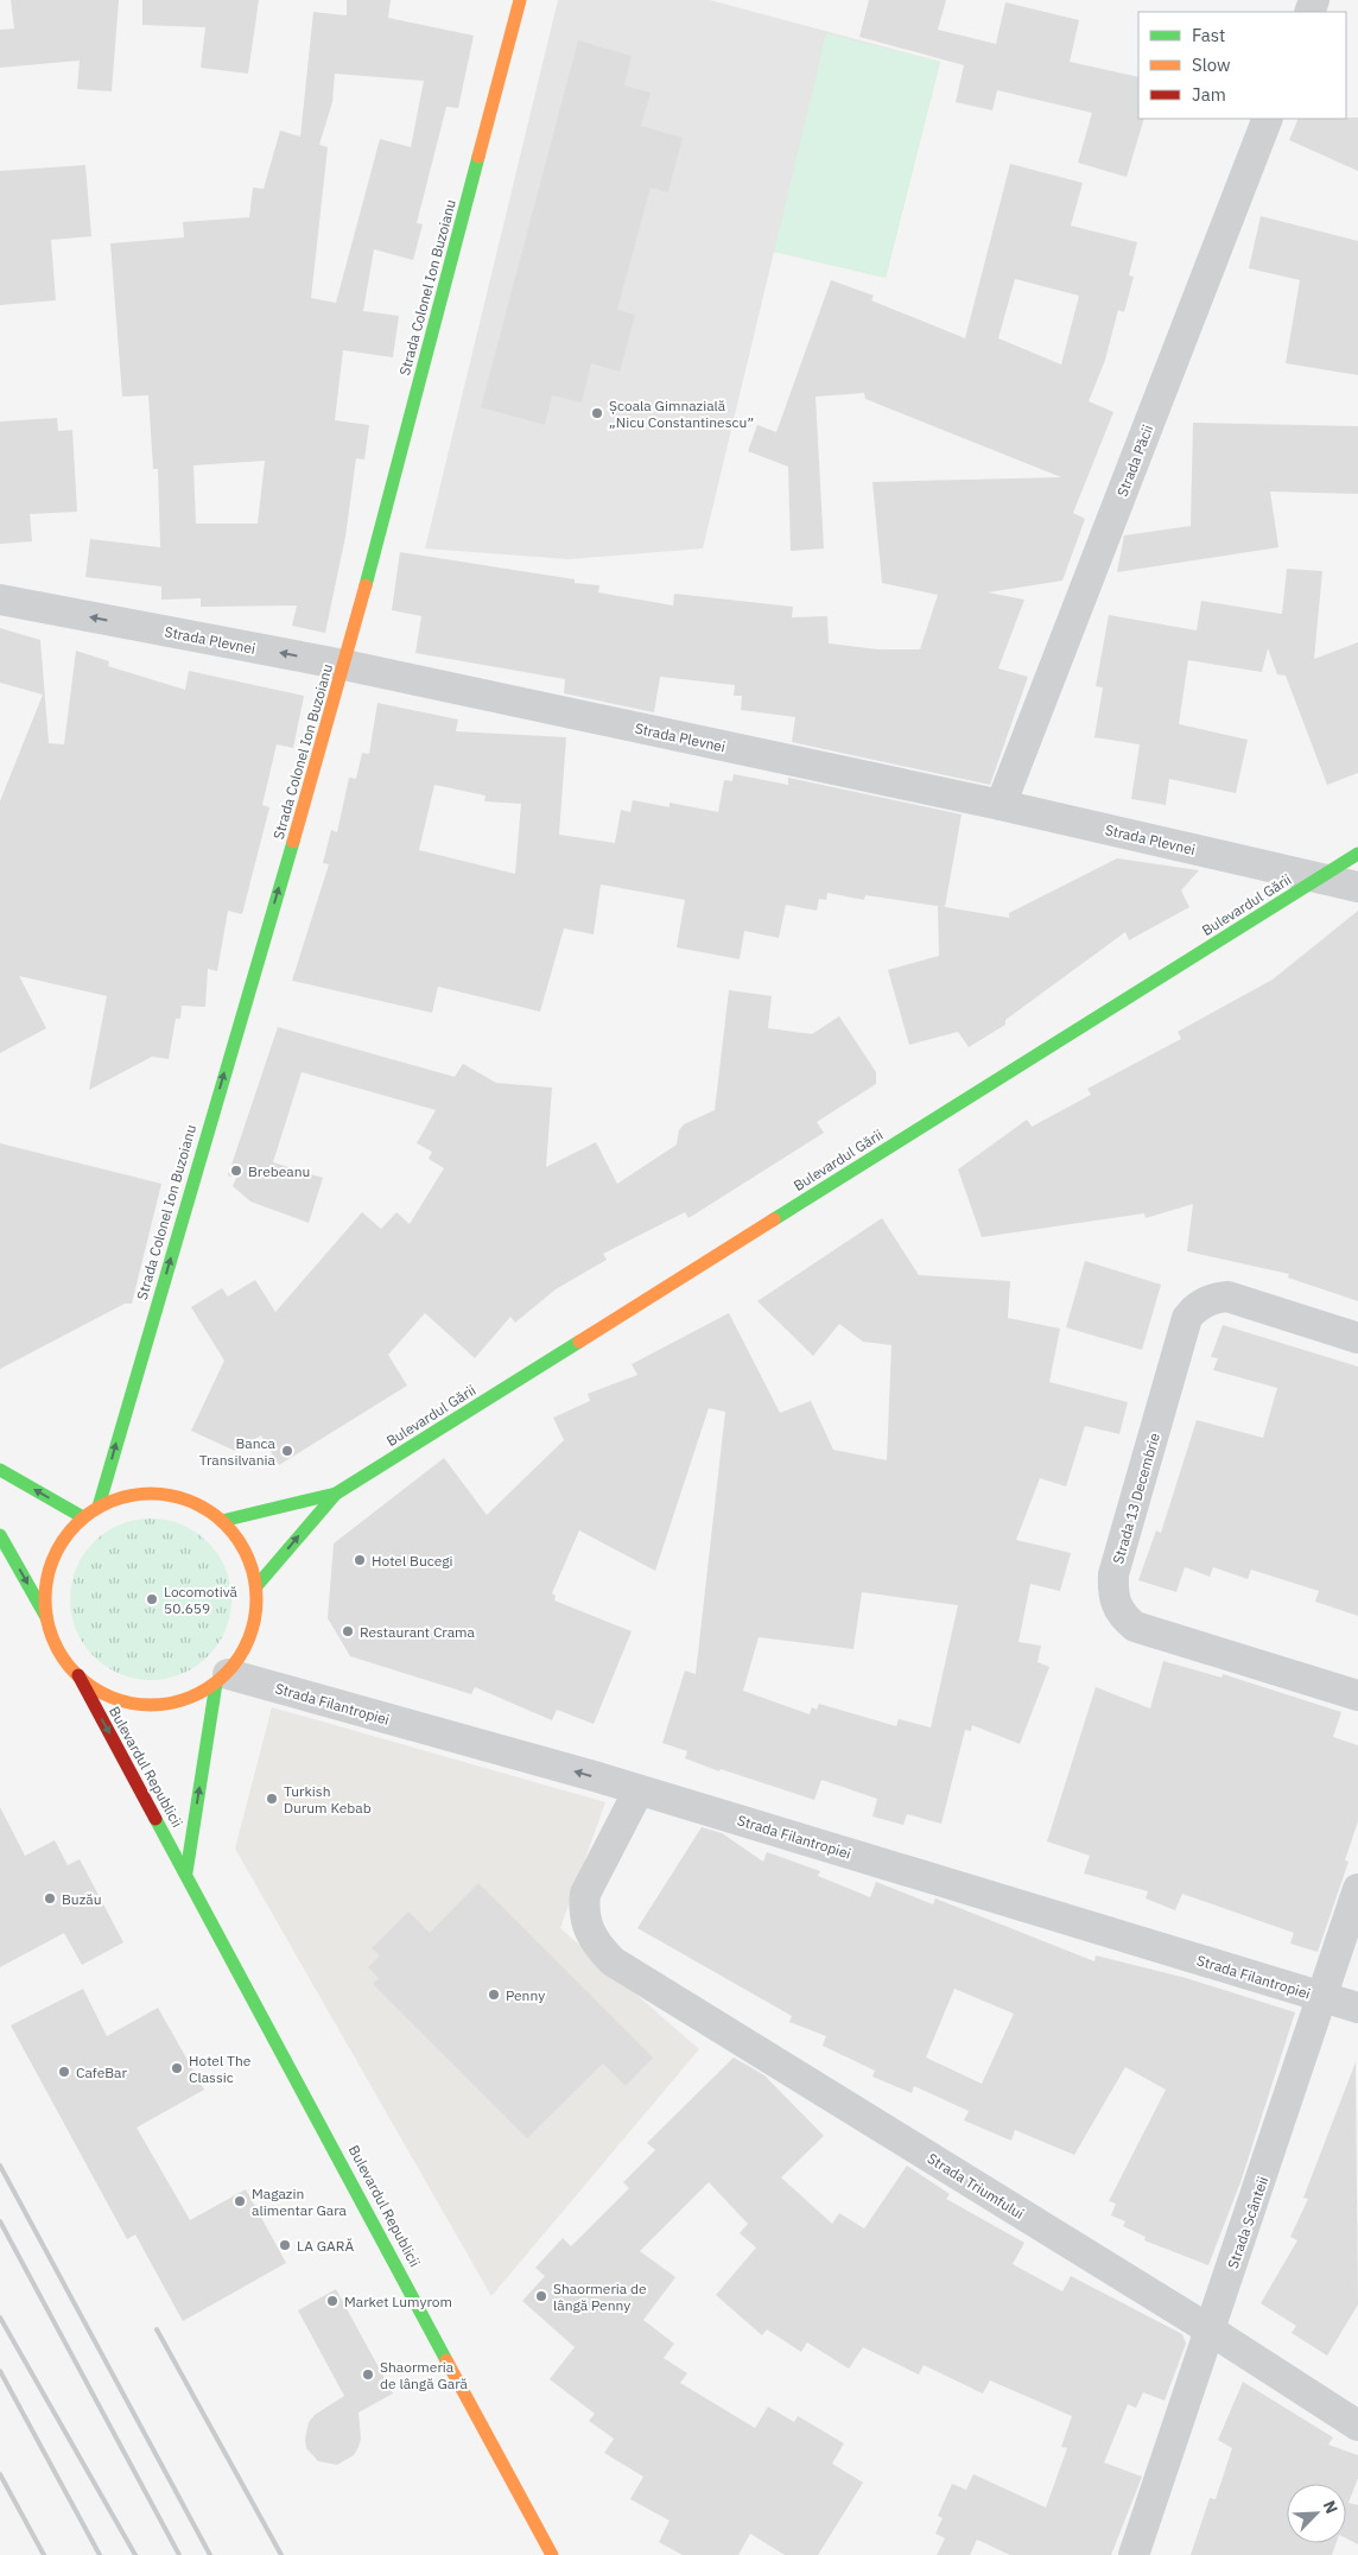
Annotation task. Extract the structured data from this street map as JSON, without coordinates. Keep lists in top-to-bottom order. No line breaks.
{"streets":{"street":["Strada Colonel Ion Buzoianu","Strada Păcii","Strada Plevnei","Bulevardul Gării","Strada 13 Decembrie","Strada Filantropiei","Bulevardul Republicii","Strada Triumfului","Strada Scânteii"]},"crossings":[["Strada Colonel Ion Buzoianu","Strada Plevnei"],["Strada Colonel Ion Buzoianu","Bulevardul Gării"],["Strada Colonel Ion Buzoianu","Strada Filantropiei"],["Strada Colonel Ion Buzoianu","Bulevardul Republicii"],["Strada Păcii","Strada Plevnei"],["Strada Plevnei","Bulevardul Gării"],["Bulevardul Gării","Strada Filantropiei"],["Bulevardul Gării","Bulevardul Republicii"],["Strada Filantropiei","Bulevardul Republicii"],["Strada Filantropiei","Strada Triumfului"],["Strada Filantropiei","Strada Scânteii"],["Strada Triumfului","Strada Scânteii"]],"one_way":["Strada Colonel Ion Buzoianu","Strada Filantropiei"],"places":["Școala Gimnazială „Nicu Constantinescu”","Brebeanu","Banca Transilvania","Hotel Bucegi","Locomotivă 50.659","Restaurant Crama","Turkish Durum Kebab","Buzău","Penny","Hotel The Classic","CafeBar","Magazin alimentar Gara","LA GARĂ","Shaormeria de lângă Penny","Market Lumyrom","Shaormeria de lângă Gară"],"legend":["Fast","Slow","Jam"],"north":"top right"}
